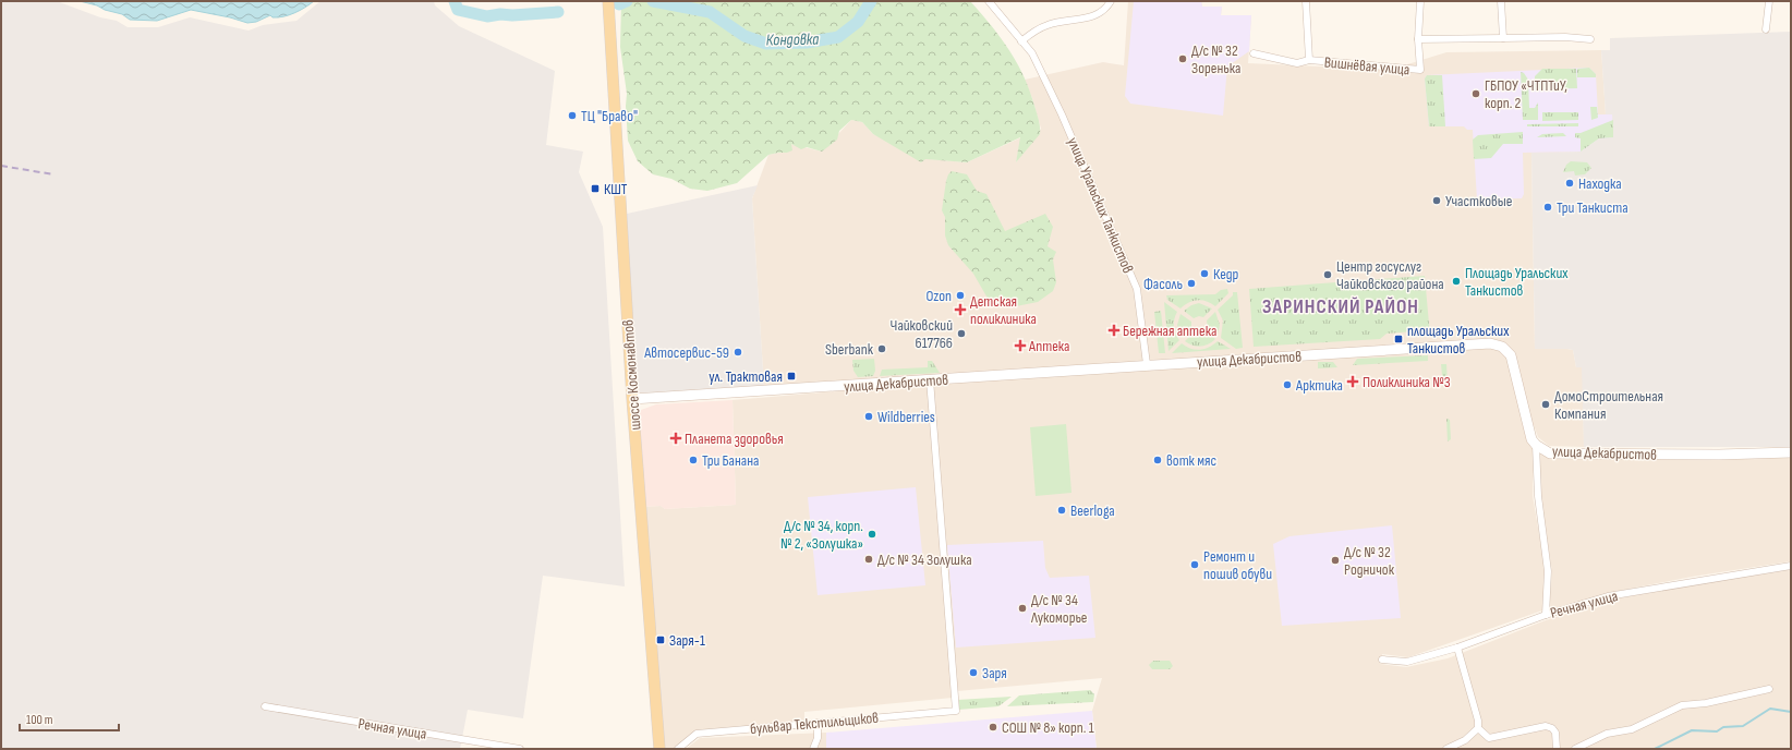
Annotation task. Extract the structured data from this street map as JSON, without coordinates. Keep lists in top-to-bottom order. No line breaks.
{"streets":{"main road":["шоссе Космонавтов"],"street":["Вишнёвая улица","улица Уральских Танкистов","улица Декабристов","Речная улица","бульвар Текстильщиков"]},"crossings":[["улица Уральских Танкистов","улица Декабристов"],["улица Декабристов","шоссе Космонавтов"],["улица Декабристов","бульвар Текстильщиков"]],"districts":["ЗАРИНСКИЙ РАЙОН"],"water":["Кондовка"],"places":{"other":["Д/с № 32 Зоренька","ГБПОУ «ЧТПТиУ, корп. 2","ТЦ \"Браво\"","Находка","Участковые","Три Танкиста","Кедр","Центр госуслуг Чайковского района","Площадь Уральских Танкистов","Фасоль","Ozon","Чайковский 617766","Sberbank","Автосервис-59","Арктика","ДомоСтроительная Компания","Wildberries","Три Банана","вотк мяс","Beerloga","Д/с № 34, корп. № 2, «Золушка»","Д/с № 34 Золушка","Д/с № 32 Родничок","Ремонт и пошив обуви","Д/с № 34 Лукоморье","Заря","СОШ № 8» корп. 1"],"transit":["КШТ","площадь Уральских Танкистов","ул. Трактовая","Заря-1"],"health":["Детская поликлиника","Бережная аптека","Аптека","Поликлиника №3","Планета здоровья"]},"scale_bar":"100 m"}
